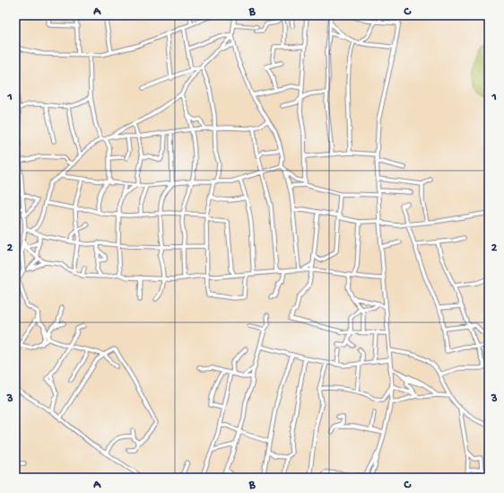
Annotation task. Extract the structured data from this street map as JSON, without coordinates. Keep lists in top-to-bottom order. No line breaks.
{"grid":{"columns":["A","B","C"],"rows":["1","2","3"]}}
